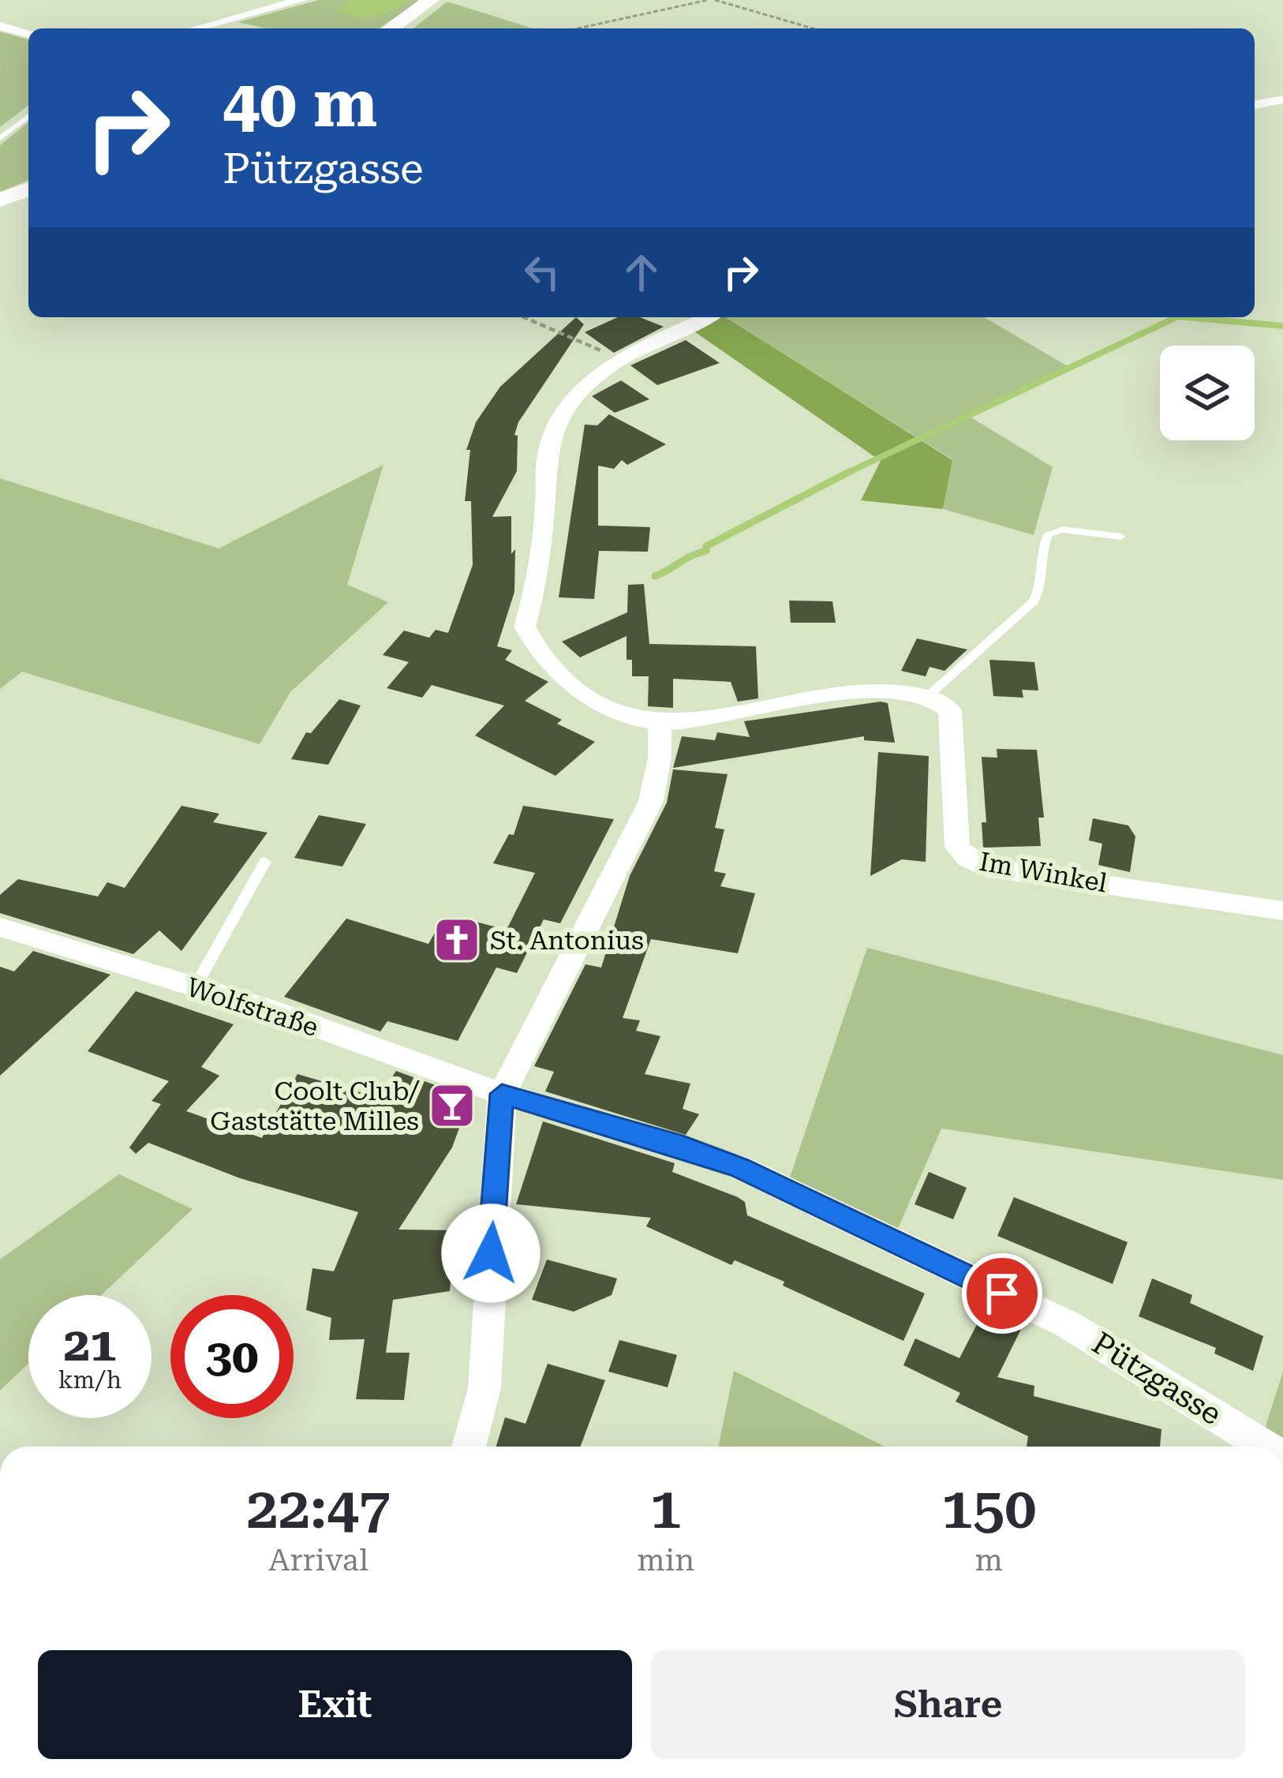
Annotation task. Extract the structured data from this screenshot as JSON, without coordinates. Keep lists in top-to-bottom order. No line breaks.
{"streets":{"street":["Im Winkel","Wolfstraße","Pützgasse"]},"crossings":[["Wolfstraße","Pützgasse"]],"places":{"church":["St. Antonius"],"bar":["Coolt Club/ Gaststätte Milles"]},"page":{"turn":["40 m","Pützgasse"],"speed":"21 km/h","limit":"30","eta":["22:47","Arrival","1","min","150","m"],"buttons":["Exit","Share"]}}
